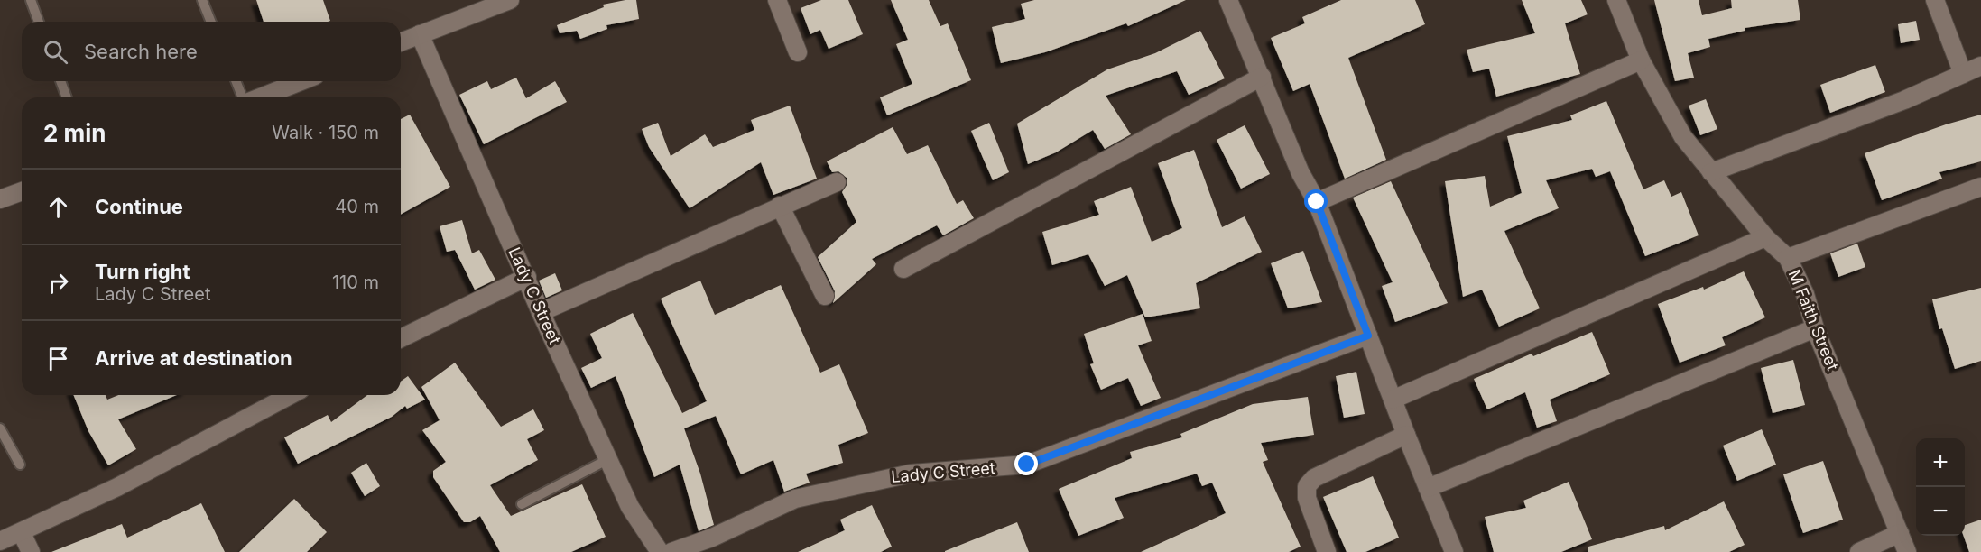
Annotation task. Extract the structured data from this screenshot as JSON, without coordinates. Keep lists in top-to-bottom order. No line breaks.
{"streets":{"street":["Lady C Street","M Faith Street"]},"page":{"search":"Search here","heading":["2 min","Walk · 150 m"],"list":[["Continue","40 m"],["Turn right","Lady C Street","110 m"],"Arrive at destination"],"map_buttons":["+","−"]}}
